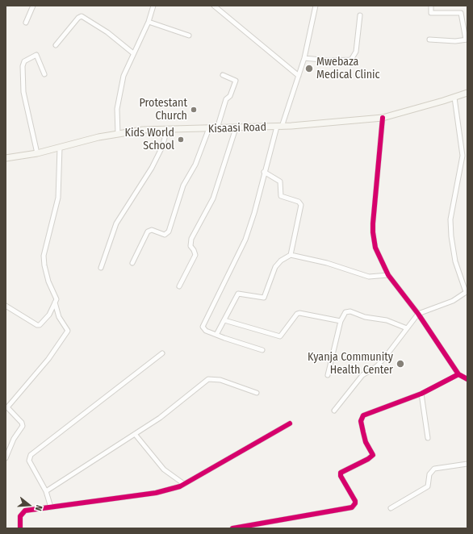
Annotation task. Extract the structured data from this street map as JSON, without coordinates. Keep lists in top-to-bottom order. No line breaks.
{"streets":{"main road":["Kisaasi Road"]},"places":["Mwebaza Medical Clinic","Protestant Church","Kids World School","Kyanja Community Health Center"],"north":"right"}
